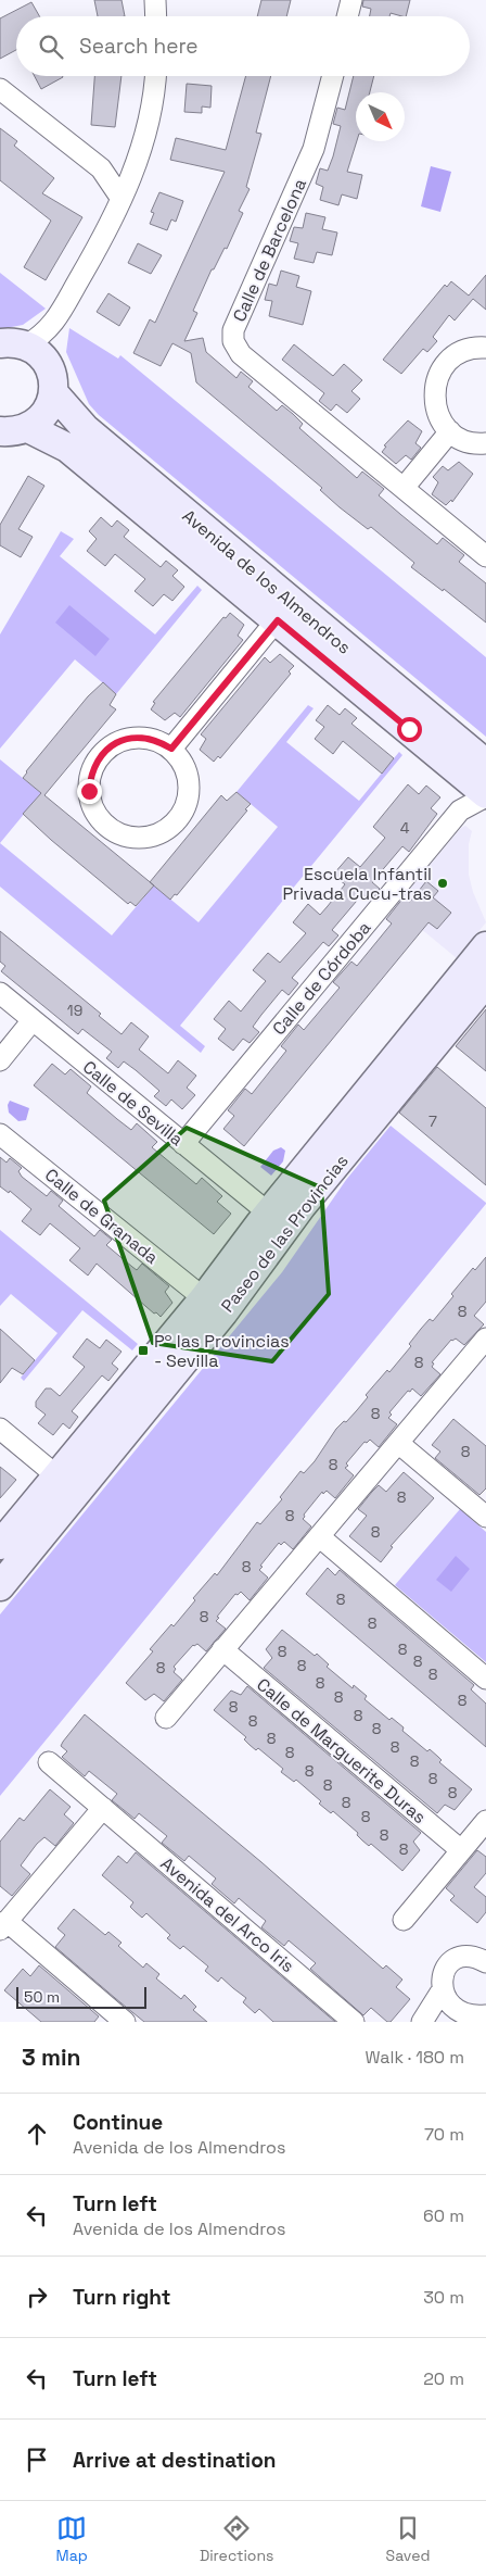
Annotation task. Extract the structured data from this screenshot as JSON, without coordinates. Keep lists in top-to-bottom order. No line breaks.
{"streets":{"street":["Calle de Barcelona","Avenida de los Almendros","Calle de Córdoba","Calle de Sevilla","Calle de Granada","Paseo de las Provincias","Calle de Marguerite Duras","Avenida del Arco Iris"]},"crossings":[["Avenida de los Almendros","Calle de Córdoba"],["Calle de Córdoba","Calle de Sevilla"],["Calle de Sevilla","Paseo de las Provincias"],["Calle de Granada","Paseo de las Provincias"]],"places":{"other":["Escuela Infantil Privada Cucu-tras"],"transit":["Pº las Provincias - Sevilla"]},"house_numbers":["4","19","7","8","8","8","8","8","8","8","8","8","8","8","8","8","8","8","8","8","8","8","8","8","8","8","8","8","8","8","8","8","8","8","8","8","8","8","8","8"],"scale_bar":"50 m","north":"bottom right","page":{"search":"Search here","scale":"50 m","heading":["3 min","Walk · 180 m"],"list":[["Continue","Avenida de los Almendros","70 m"],["Turn left","Avenida de los Almendros","60 m"],["Turn right","30 m"],["Turn left","20 m"],"Arrive at destination"],"nav":["Map","Directions","Saved"]}}
